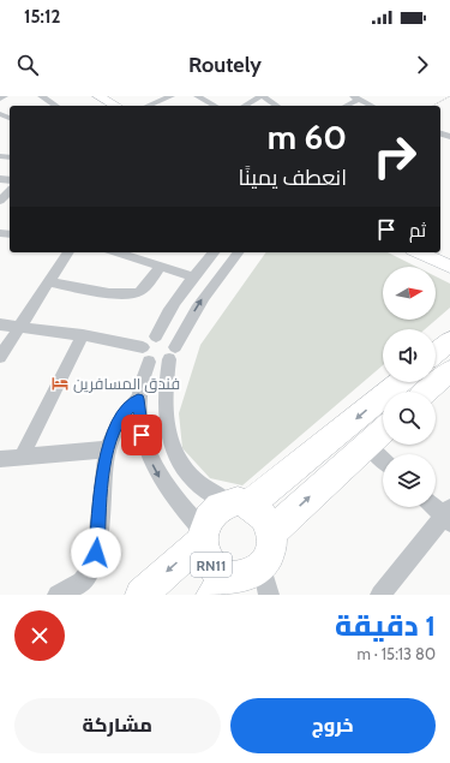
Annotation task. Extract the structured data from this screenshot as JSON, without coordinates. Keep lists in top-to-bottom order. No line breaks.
{"streets":{"main road":["RN11"]},"places":{"hotel":["فندق المسافرين"]},"north":"right","page":{"status":"15:12","header":"Routely","turn":["60 m","انعطف يمينًا"],"then":"ثم","heading":["1 دقيقة","80 m · 15:13"],"buttons":["خروج","مشاركة"]}}
